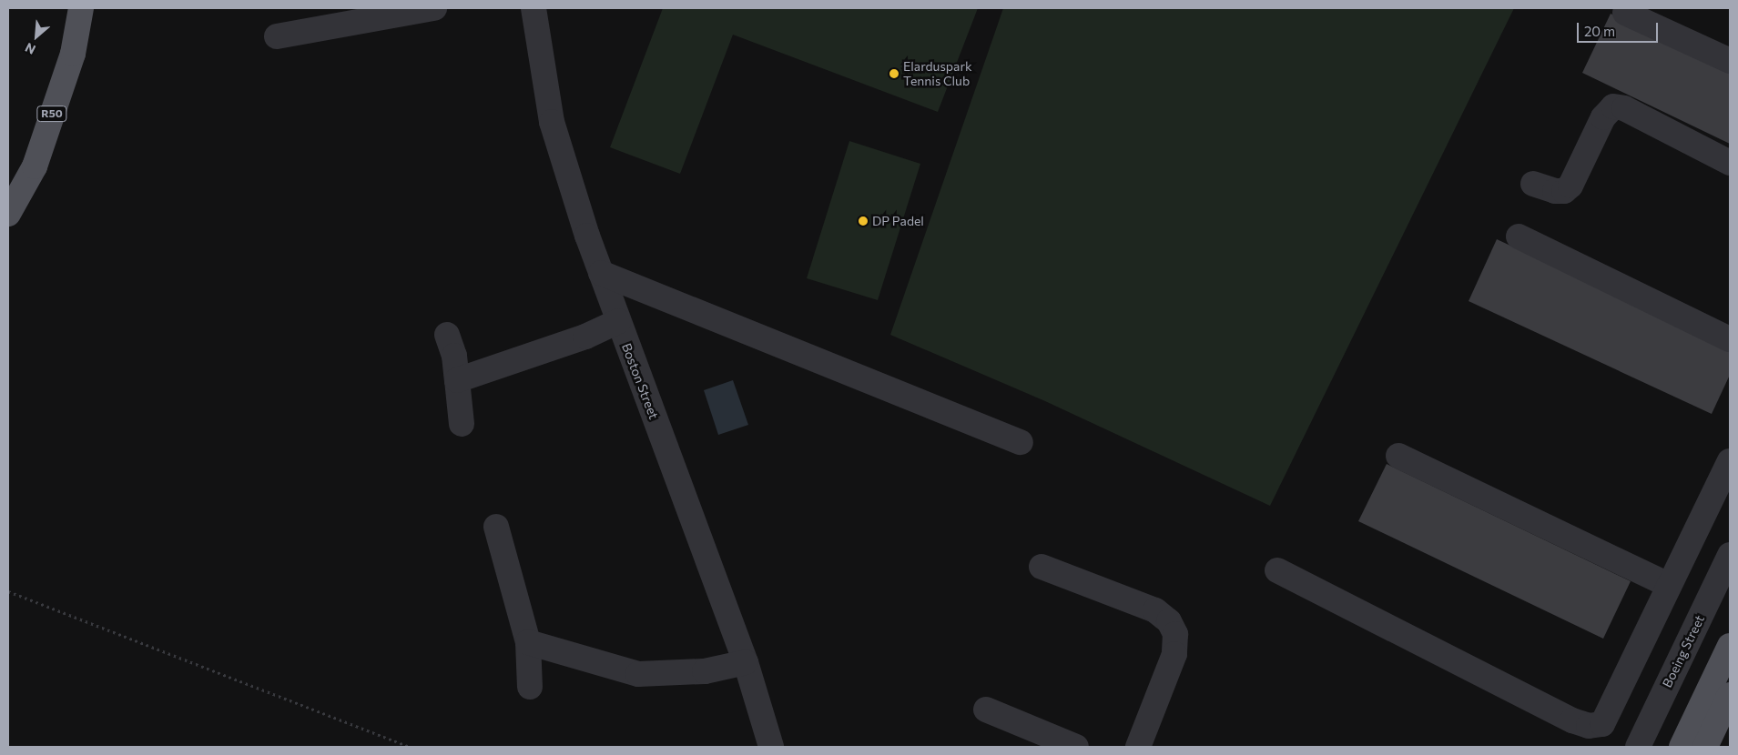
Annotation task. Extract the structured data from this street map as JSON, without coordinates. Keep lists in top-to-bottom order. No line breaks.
{"streets":{"main road":["R50"],"street":["Boston Street","Boeing Street"]},"places":["Elarduspark Tennis Club","DP Padel"],"scale_bar":"20 m","north":"bottom left"}
